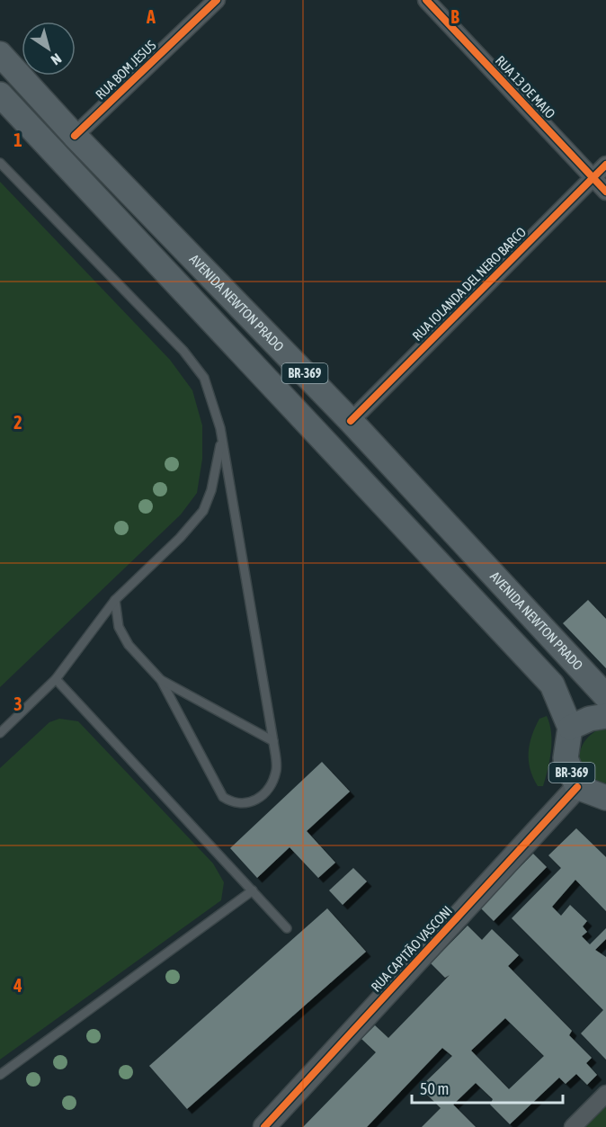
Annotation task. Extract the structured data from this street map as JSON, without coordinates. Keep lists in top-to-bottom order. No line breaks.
{"streets":{"main road":["AVENIDA NEWTON PRADO","BR-369"],"street":["RUA BOM JESUS","RUA 13 DE MAIO","RUA IOLANDA DEL NERO BARCO","RUA CAPITÃO VASCONI"]},"crossings":[["RUA BOM JESUS","AVENIDA NEWTON PRADO"],["RUA 13 DE MAIO","RUA IOLANDA DEL NERO BARCO"],["RUA IOLANDA DEL NERO BARCO","AVENIDA NEWTON PRADO"],["BR-369","RUA CAPITÃO VASCONI"]],"scale_bar":"50 m","north":"bottom right","grid":{"columns":["A","B"],"rows":["1","2","3","4"]}}
